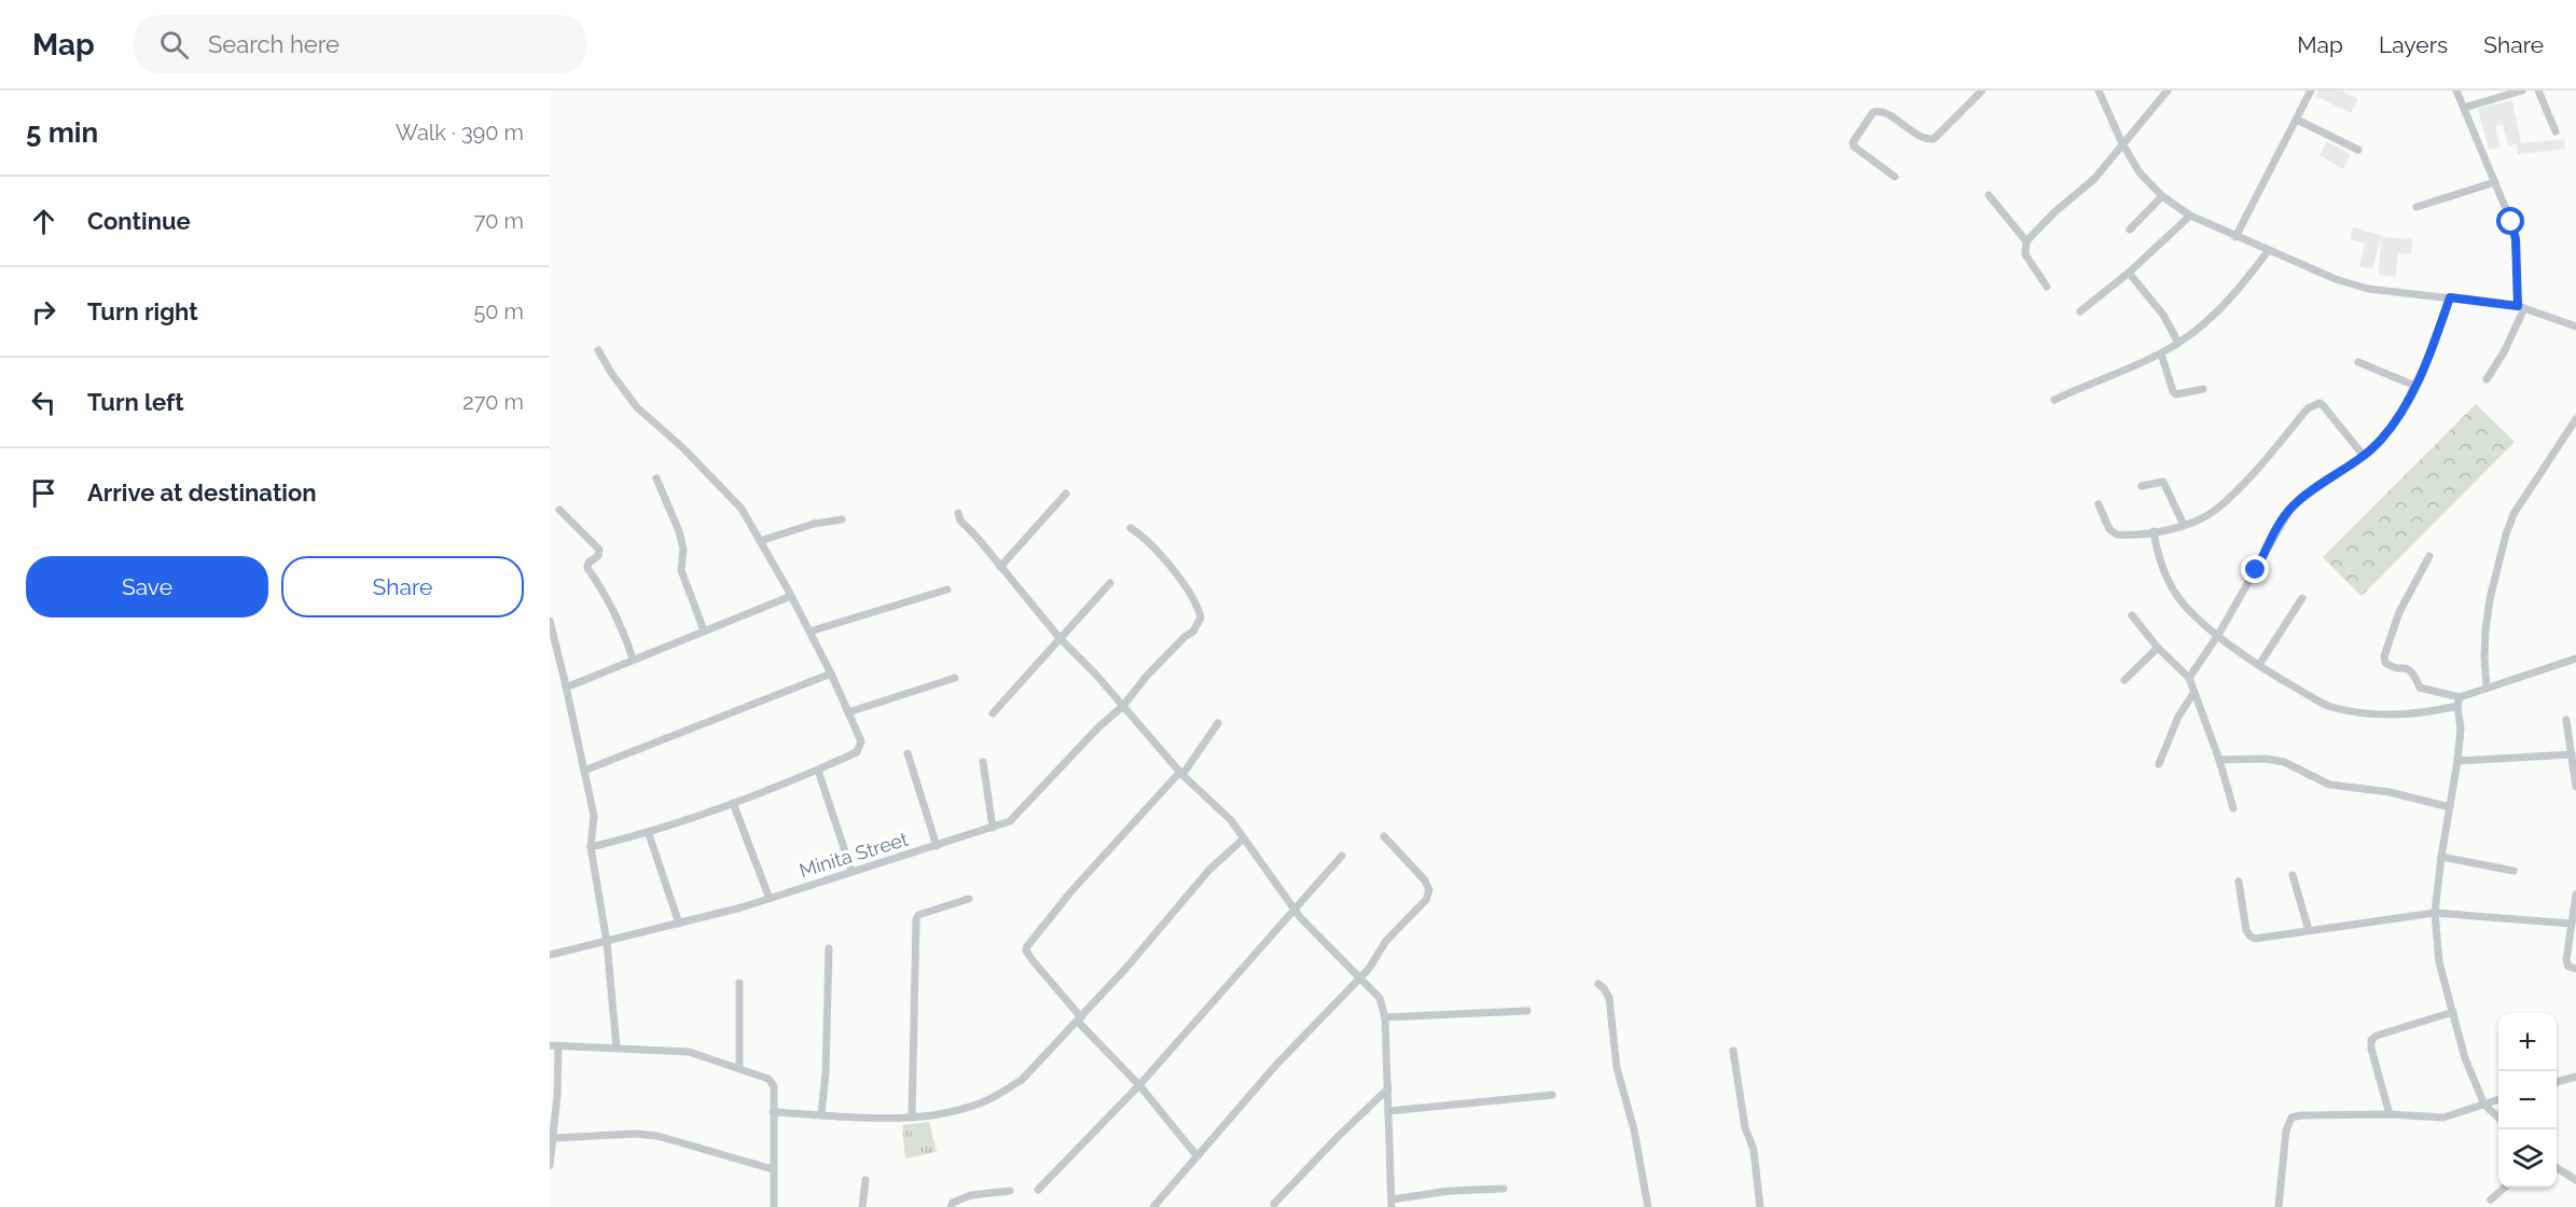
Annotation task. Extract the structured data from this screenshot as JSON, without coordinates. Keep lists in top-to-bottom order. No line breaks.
{"streets":{"street":["Minita Street"]},"page":{"header":"Map","search":"Search here","nav":["Map","Layers","Share"],"heading":["5 min","Walk · 390 m"],"list":[["Continue","70 m"],["Turn right","50 m"],["Turn left","270 m"],"Arrive at destination"],"buttons":["Save","Share"],"map_buttons":["+","−"]}}
